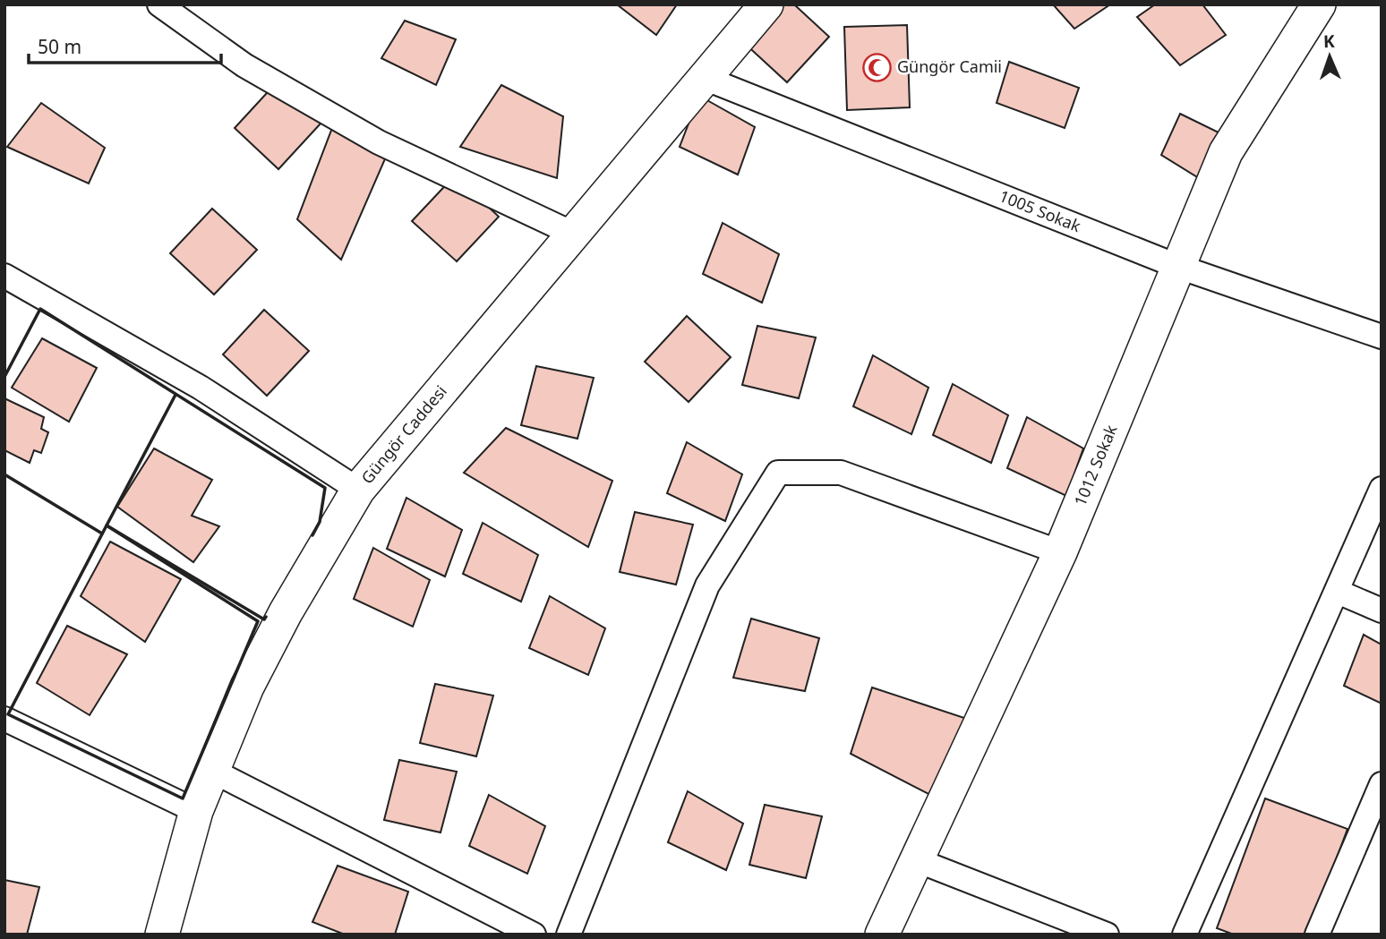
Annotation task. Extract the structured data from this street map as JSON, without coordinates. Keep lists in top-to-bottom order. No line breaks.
{"streets":{"street":["1005 Sokak","Güngör Caddesi","1012 Sokak"]},"crossings":[["1005 Sokak","Güngör Caddesi"],["1005 Sokak","1012 Sokak"]],"places":{"mosque":["Güngör Camii"]},"scale_bar":"50 m","north":"top"}
